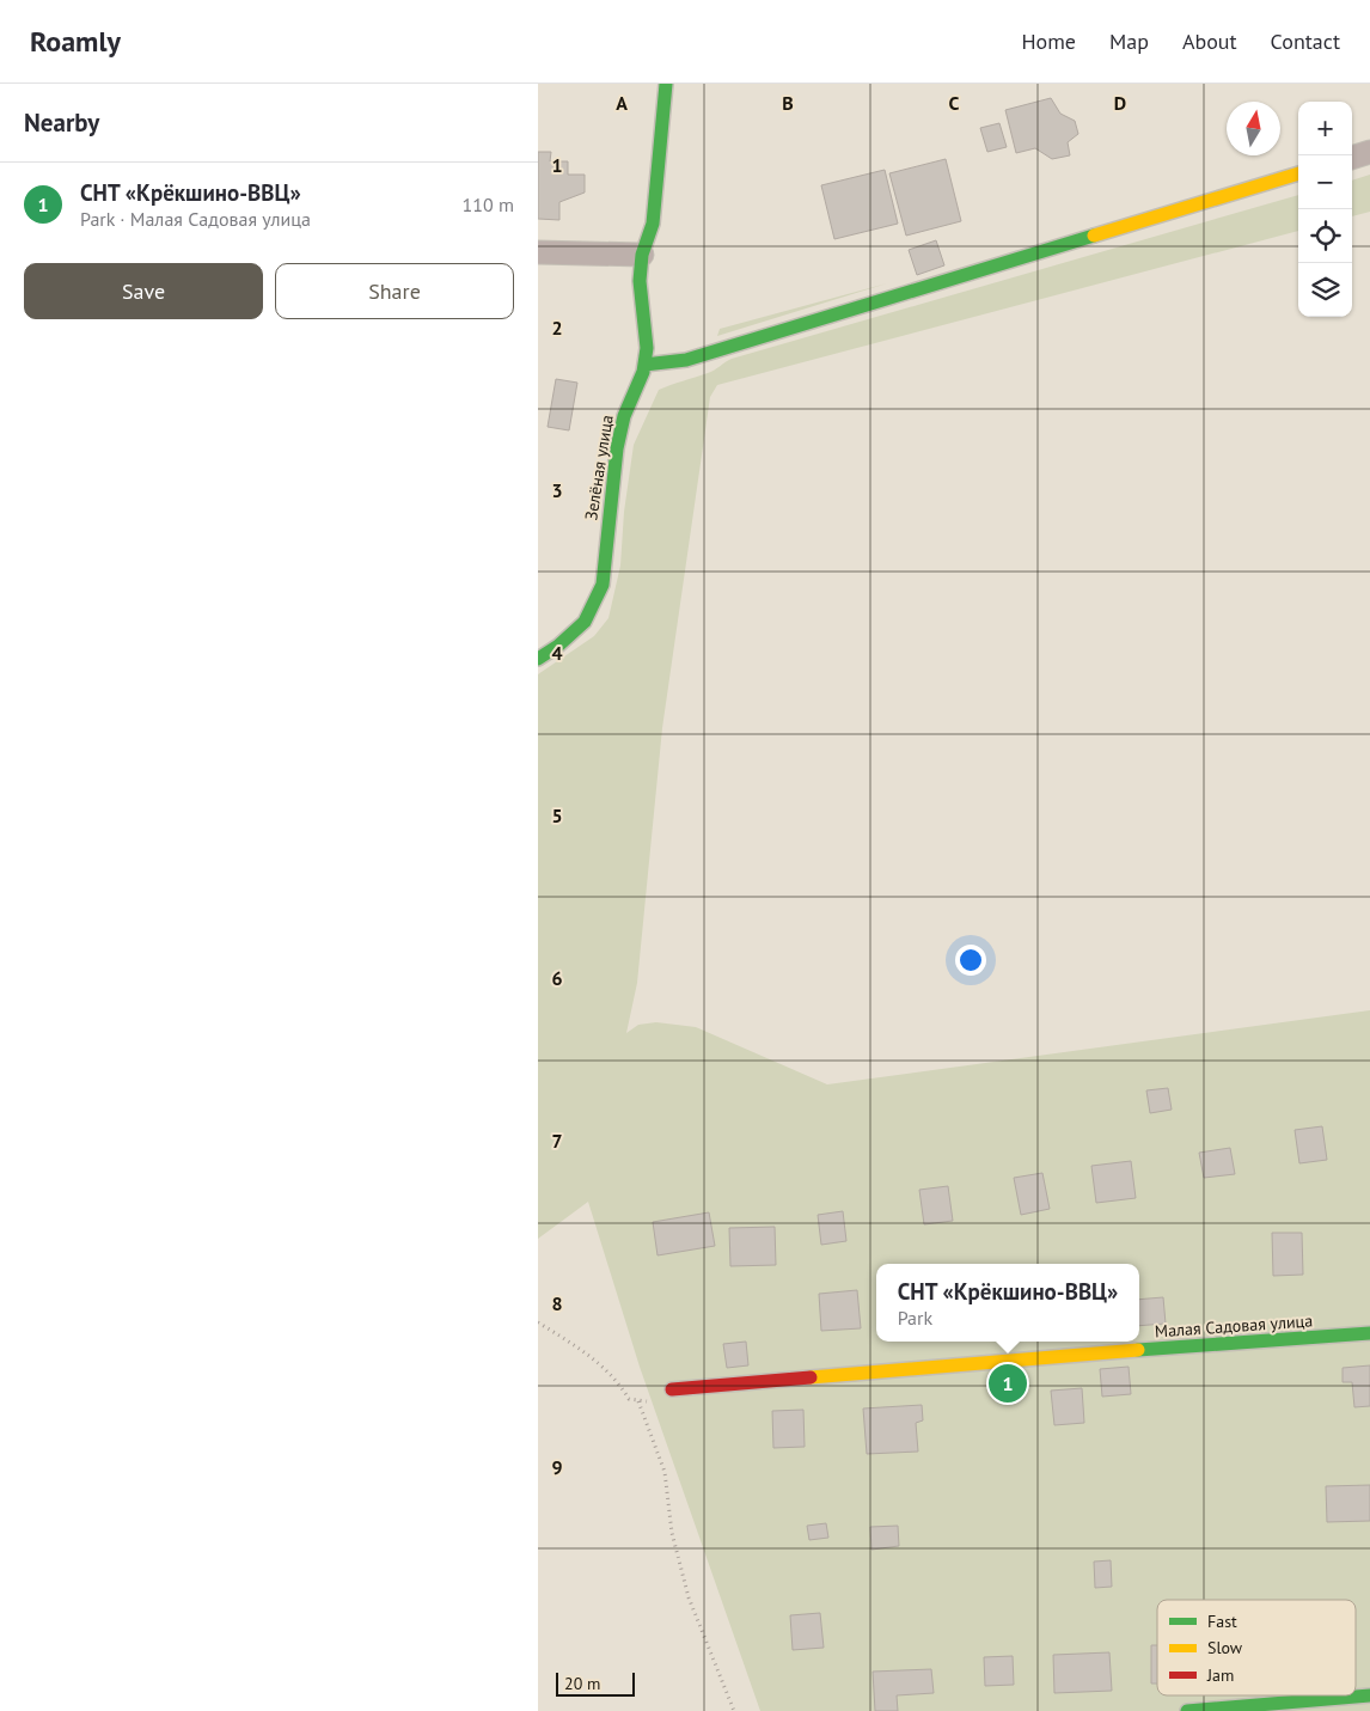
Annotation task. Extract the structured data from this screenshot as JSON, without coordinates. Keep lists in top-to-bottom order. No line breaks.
{"streets":{"street":["Зелёная улица","Малая Садовая улица"]},"legend":["Fast","Slow","Jam"],"scale_bar":"20 m","north":"top","page":{"header":"Roamly","nav":["Home","Map","About","Contact"],"heading":"Nearby","map_buttons":["+","−"],"list":[{"mark":"1","name":"СНТ «Крёкшино-ВВЦ»","note":"Park · Малая Садовая улица","value":"110 m"}],"buttons":["Save","Share"],"popup":["СНТ «Крёкшино-ВВЦ»","Park"],"pins":"1","scale":"20 m"},"grid":{"columns":["A","B","C","D"],"rows":["1","2","3","4","5","6","7","8","9"]}}
